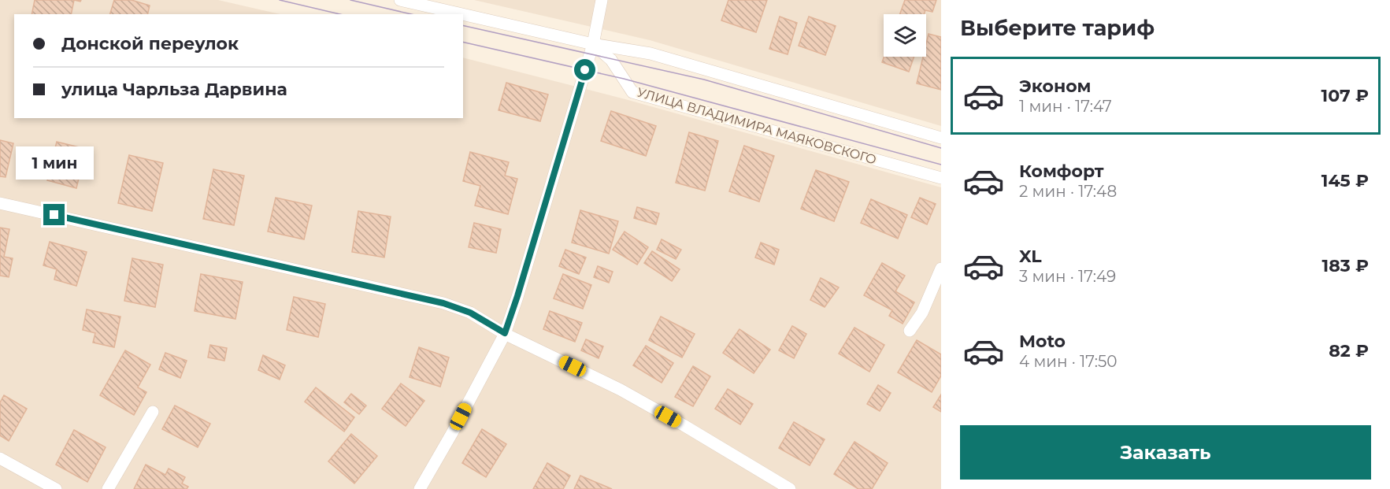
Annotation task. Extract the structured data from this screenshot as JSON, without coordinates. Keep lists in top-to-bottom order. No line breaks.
{"streets":{"lane":["УЛИЦА ВЛАДИМИРА МАЯКОВСКОГО"]},"page":{"heading":"Выберите тариф","banner":["Донской переулок","улица Чарльза Дарвина"],"list":[{"name":"Эконом","note":"1 мин · 17:47","value":"107 ₽"},{"name":"Комфорт","note":"2 мин · 17:48","value":"145 ₽"},{"name":"XL","note":"3 мин · 17:49","value":"183 ₽"},{"name":"Moto","note":"4 мин · 17:50","value":"82 ₽"}],"bubble":"1 мин","buttons":"Заказать"}}
